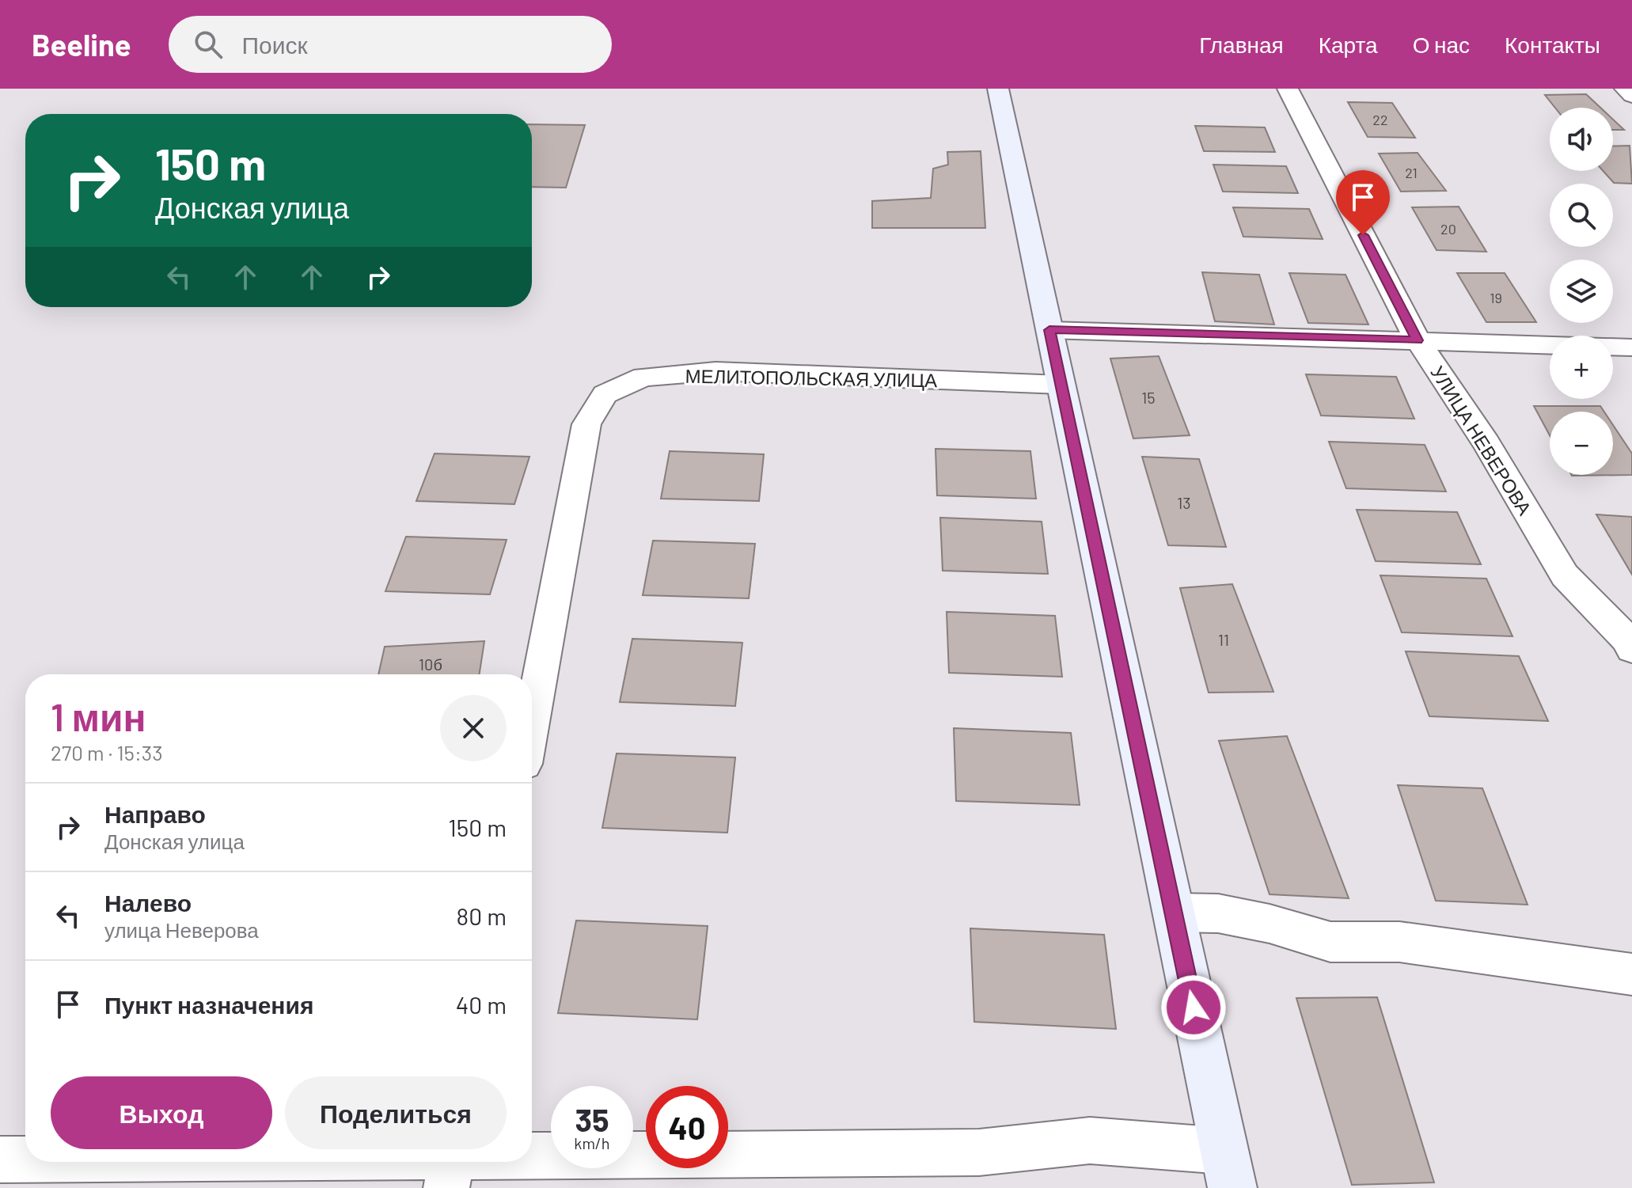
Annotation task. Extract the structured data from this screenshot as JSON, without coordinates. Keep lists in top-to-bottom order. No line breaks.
{"streets":{"street":["МЕЛИТОПОЛЬСКАЯ УЛИЦА","УЛИЦА НЕВЕРОВА"]},"house_numbers":["22","21","20","19","15","13","11","10б"],"page":{"header":"Beeline","search":"Поиск","nav":["Главная","Карта","О нас","Контакты"],"map_buttons":["+","−"],"turn":["150 m","Донская улица"],"heading":["1 мин","270 m · 15:33"],"list":[{"name":"Направо","note":"Донская улица","value":"150 m"},{"name":"Налево","note":"улица Неверова","value":"80 m"},{"name":"Пункт назначения","value":"40 m"}],"buttons":["Выход","Поделиться"],"speed":"35 km/h","limit":"40"}}
